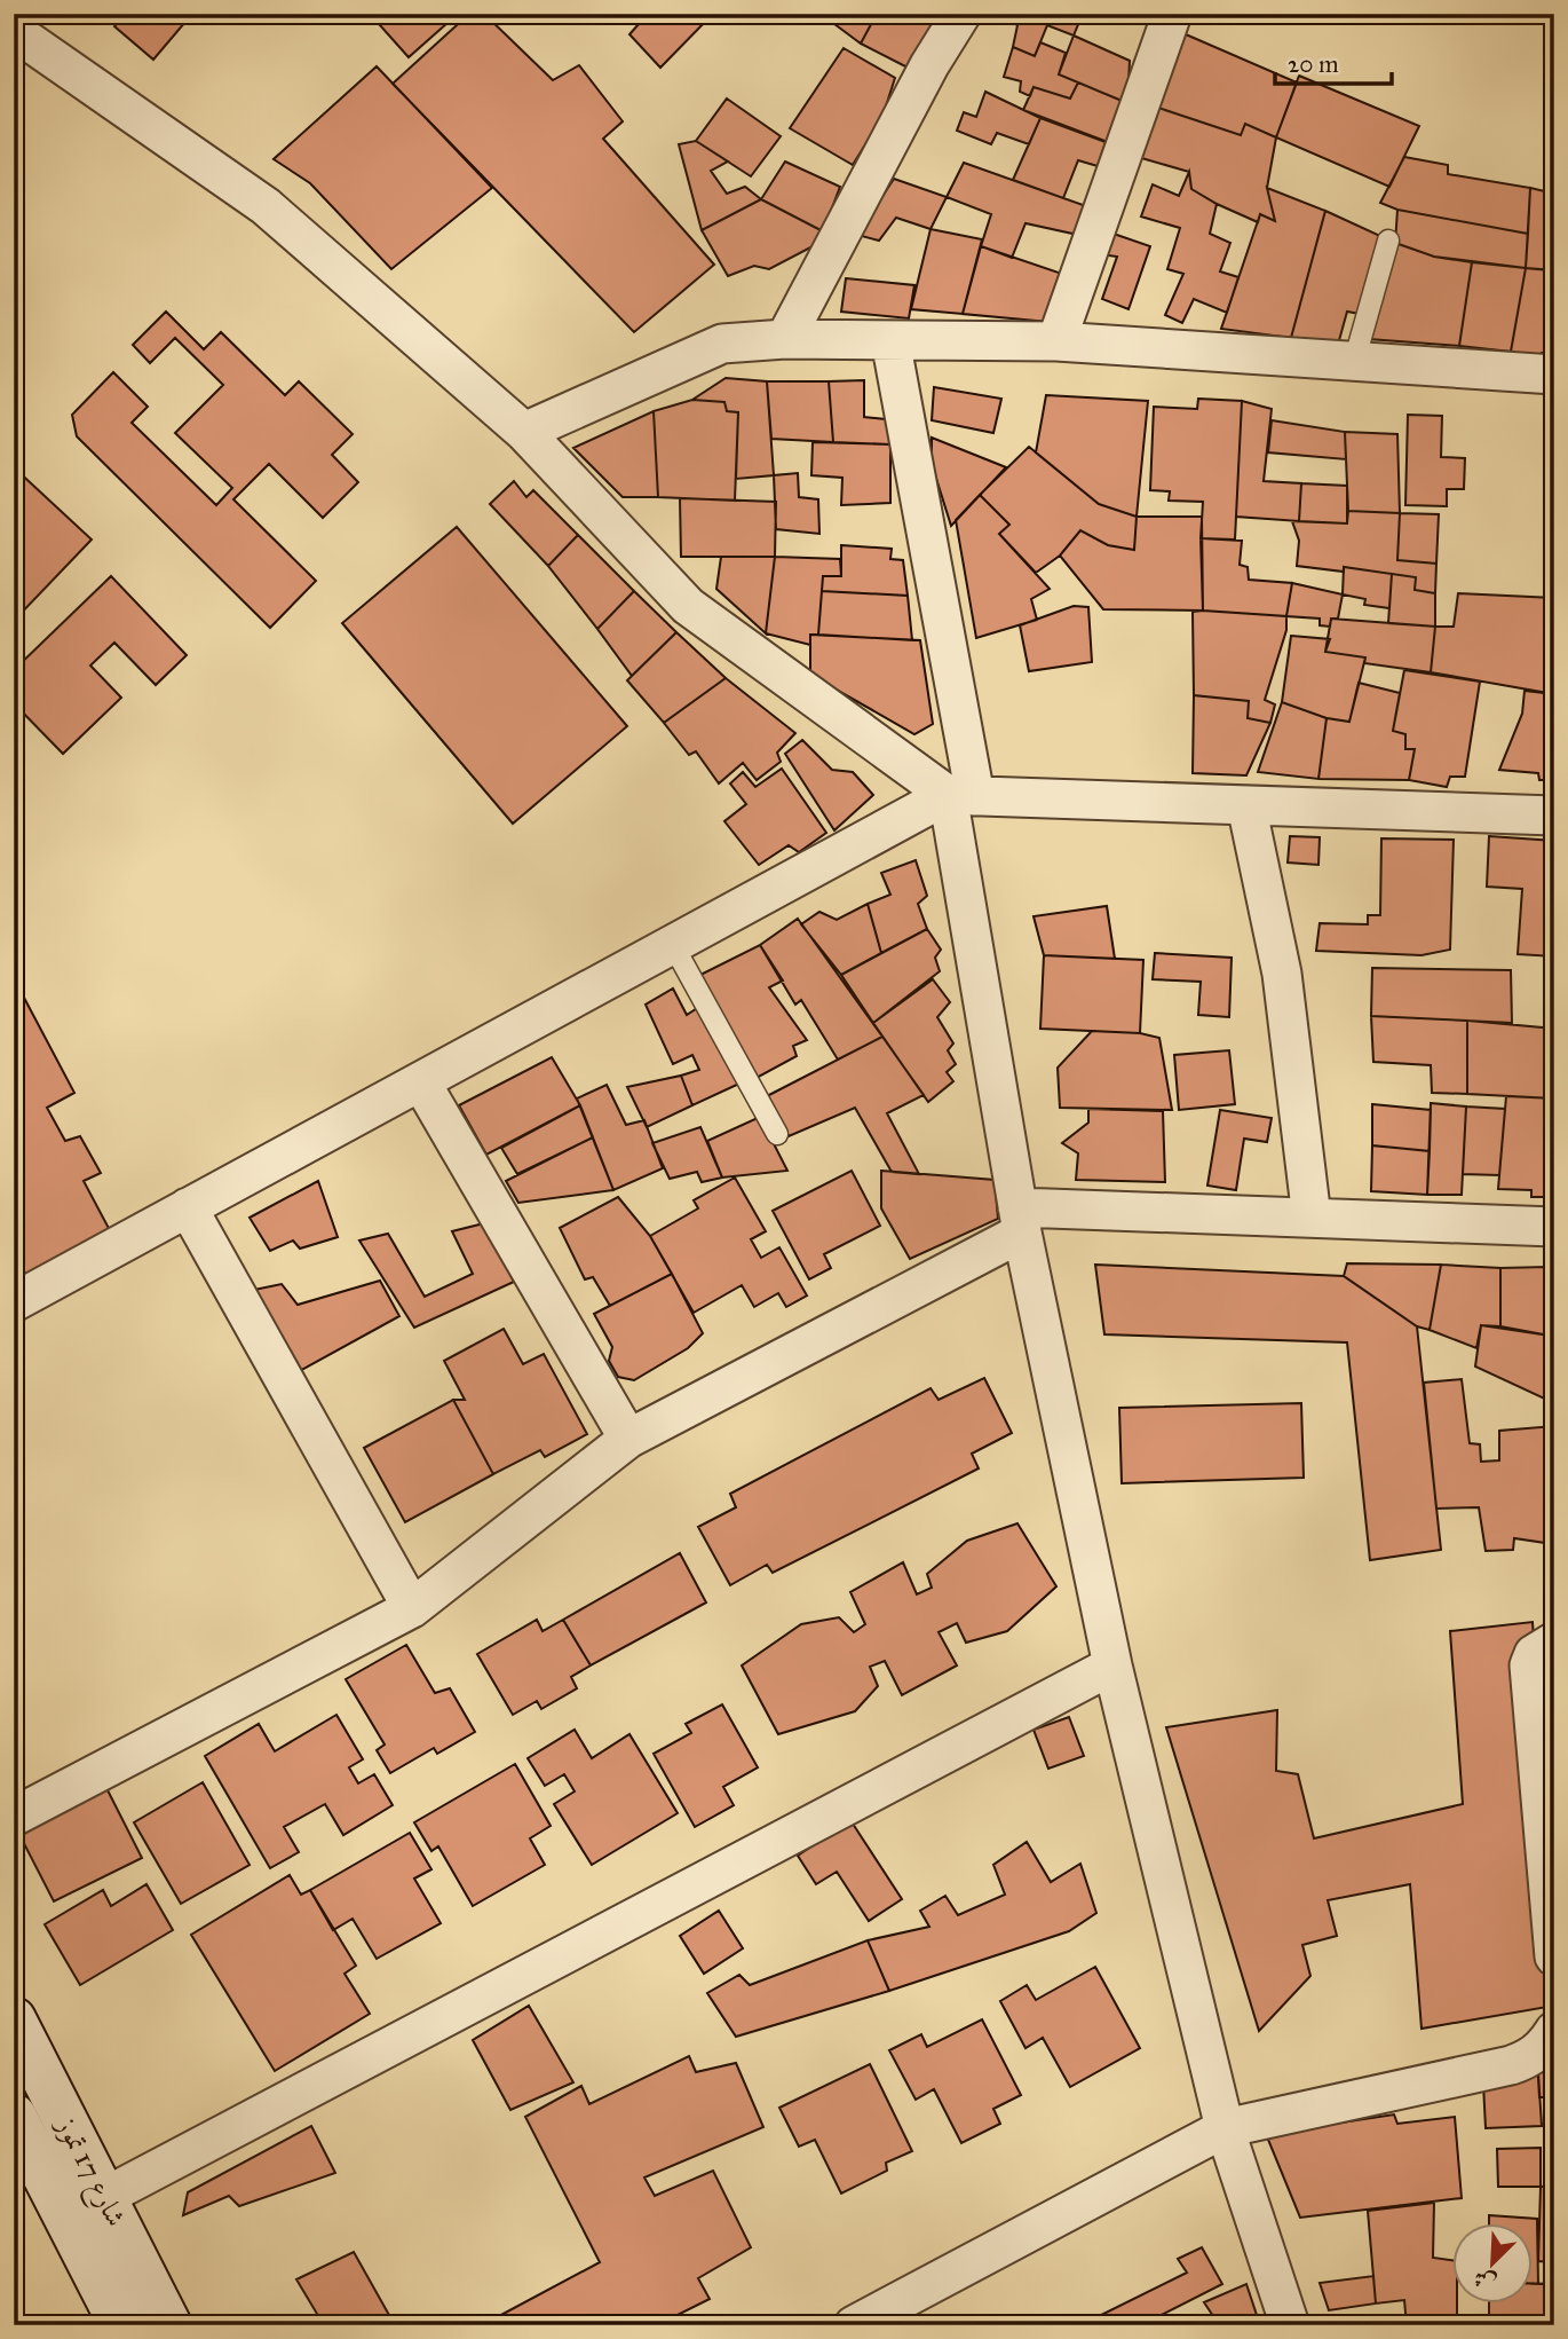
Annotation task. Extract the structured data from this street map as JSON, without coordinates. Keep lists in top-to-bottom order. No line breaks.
{"streets":{"main road":["شارع 17 تموز"]},"scale_bar":"20 m","north":"bottom left"}
